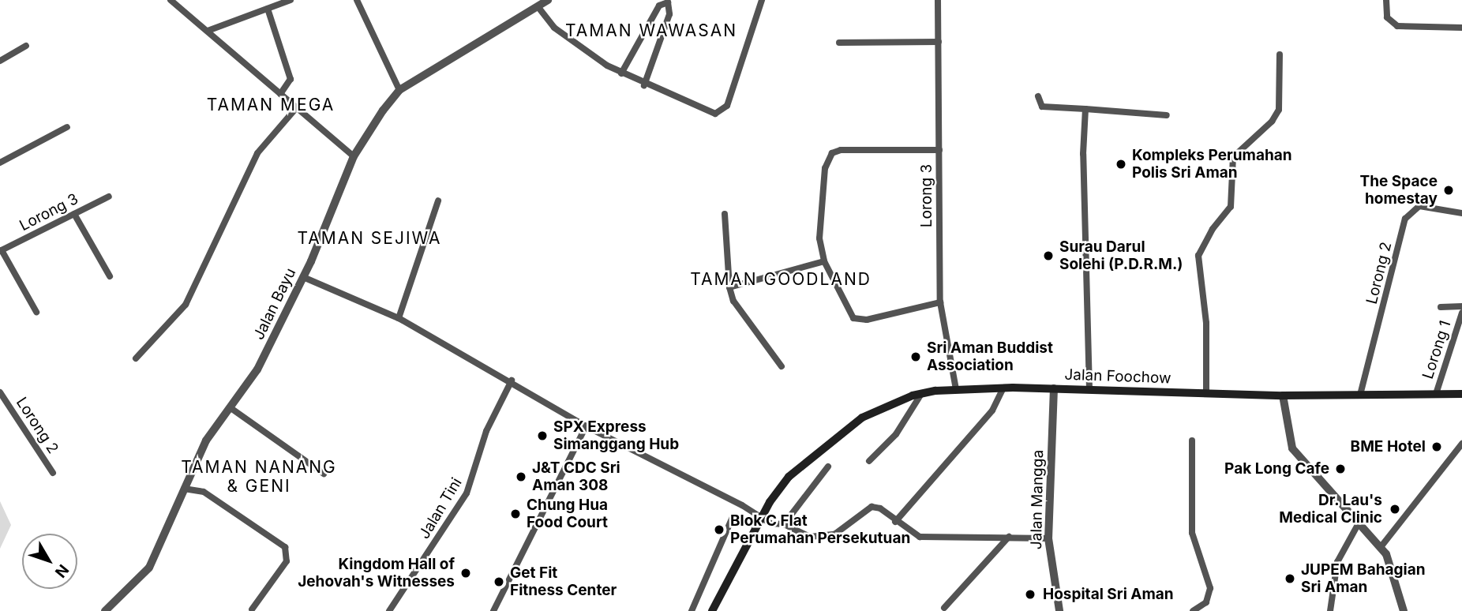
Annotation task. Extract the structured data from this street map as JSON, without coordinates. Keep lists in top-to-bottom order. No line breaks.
{"streets":{"main road":["Jalan Foochow"],"street":["Lorong 3","Lorong 2","Jalan Bayu","Lorong 1","Jalan Mangga","Jalan Tini"]},"crossings":[["Lorong 3","Jalan Foochow"],["Lorong 2","Jalan Foochow"],["Lorong 1","Jalan Foochow"],["Jalan Foochow","Jalan Mangga"]],"districts":["TAMAN WAWASAN","TAMAN MEGA","TAMAN SEJIWA","TAMAN GOODLAND","TAMAN NANANG & GENI"],"places":["Kompleks Perumahan Polis Sri Aman","The Space homestay","Surau Darul Solehi (P.D.R.M.)","Sri Aman Buddist Association","SPX Express Simanggang Hub","BME Hotel","Pak Long Cafe","J&T CDC Sri Aman 308","Dr. Lau's Medical Clinic","Chung Hua Food Court","Blok C Flat Perumahan Persekutuan","Kingdom Hall of Jehovah's Witnesses","JUPEM Bahagian Sri Aman","Get Fit Fitness Center","Hospital Sri Aman"],"north":"bottom right"}
